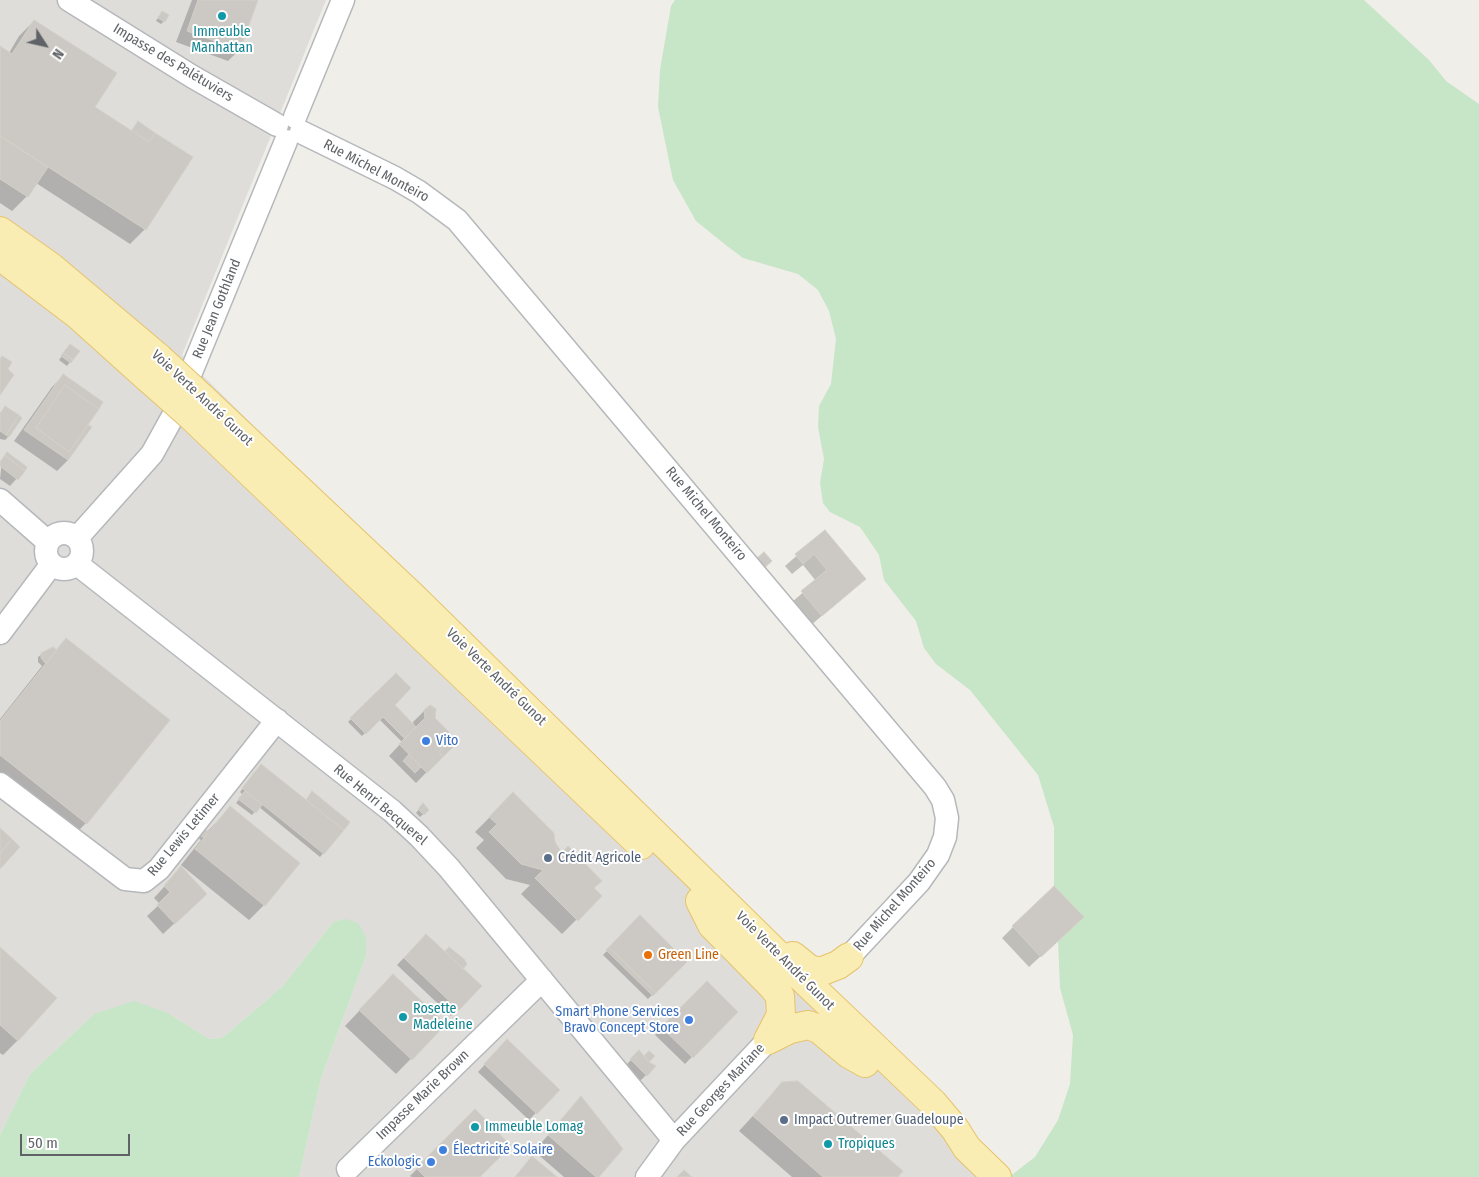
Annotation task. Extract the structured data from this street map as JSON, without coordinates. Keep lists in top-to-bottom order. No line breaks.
{"streets":{"main road":["Voie Verte André Gunot"],"street":["Impasse des Palétuviers","Rue Michel Monteiro","Rue Jean Gothland","Rue Henri Becquerel","Rue Lewis Letimer","Rue Georges Mariane","Impasse Marie Brown"]},"crossings":[["Impasse des Palétuviers","Rue Michel Monteiro"],["Impasse des Palétuviers","Rue Jean Gothland"],["Rue Michel Monteiro","Rue Jean Gothland"],["Rue Jean Gothland","Rue Henri Becquerel"],["Rue Henri Becquerel","Rue Lewis Letimer"],["Rue Henri Becquerel","Rue Georges Mariane"],["Rue Henri Becquerel","Impasse Marie Brown"]],"places":["Immeuble Manhattan","Vito","Crédit Agricole","Green Line","Rosette Madeleine","Smart Phone Services Bravo Concept Store","Impact Outremer Guadeloupe","Immeuble Lomag","Tropiques","Électricité Solaire","Eckologic"],"scale_bar":"50 m","north":"bottom right"}
